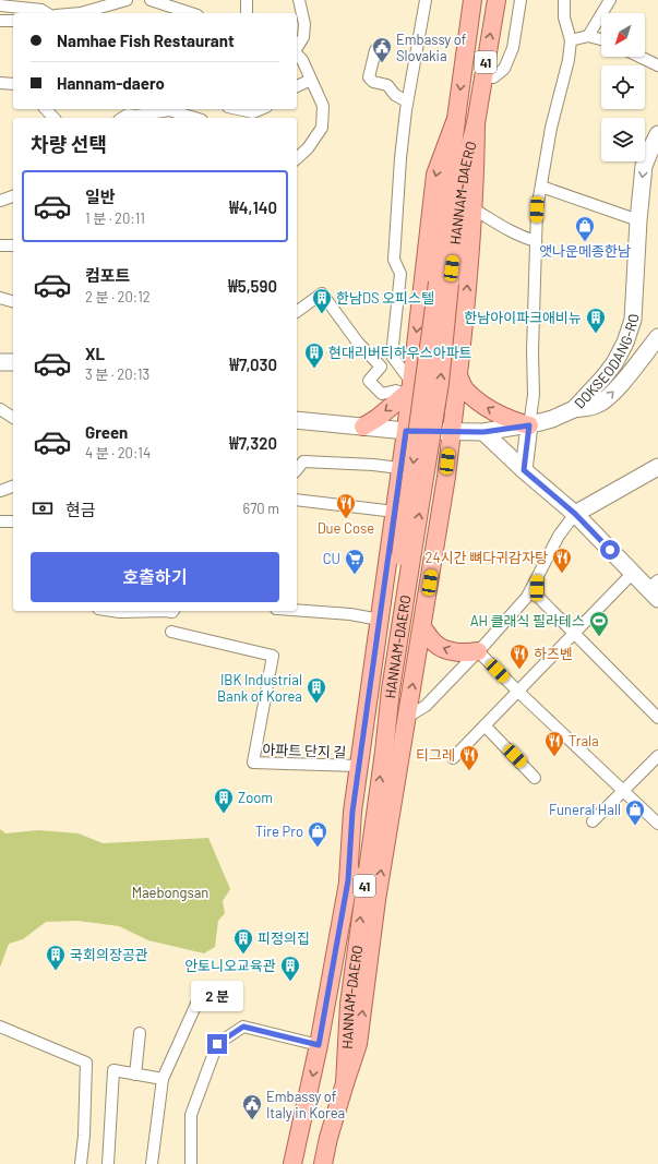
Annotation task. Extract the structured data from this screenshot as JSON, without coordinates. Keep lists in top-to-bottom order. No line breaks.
{"streets":{"main road":["41","HANNAM-DAERO","DOKSEODANG-RO"],"street":["아파트 단지 길"]},"parks":["Maebongsan"],"places":{"public building":["Embassy of Slovakia","Embassy of Italy in Korea"],"shop":["앳나운메종한남","Funeral Hall","Tire Pro"],"building":["한남DS 오피스텔","한남아이파크애비뉴","현대리버티하우스아파트","IBK Industrial Bank of Korea","Zoom","피정의집","국회의장공관","안토니오교육관"],"restaurant":["Due Cose","24시간 뼈다귀감자탕","하즈벤","Trala","티그레"],"supermarket":["CU"],"sports":["AH 클래식 필라테스"]},"north":"bottom left","page":{"banner":["Namhae Fish Restaurant","Hannam-daero"],"heading":"차량 선택","list":[{"name":"일반","note":"1 분 · 20:11","value":"₩4,140"},{"name":"컴포트","note":"2 분 · 20:12","value":"₩5,590"},{"name":"XL","note":"3 분 · 20:13","value":"₩7,030"},{"name":"Green","note":"4 분 · 20:14","value":"₩7,320"}],"pay":["현금","670 m"],"buttons":"호출하기","bubble":"2 분"}}
